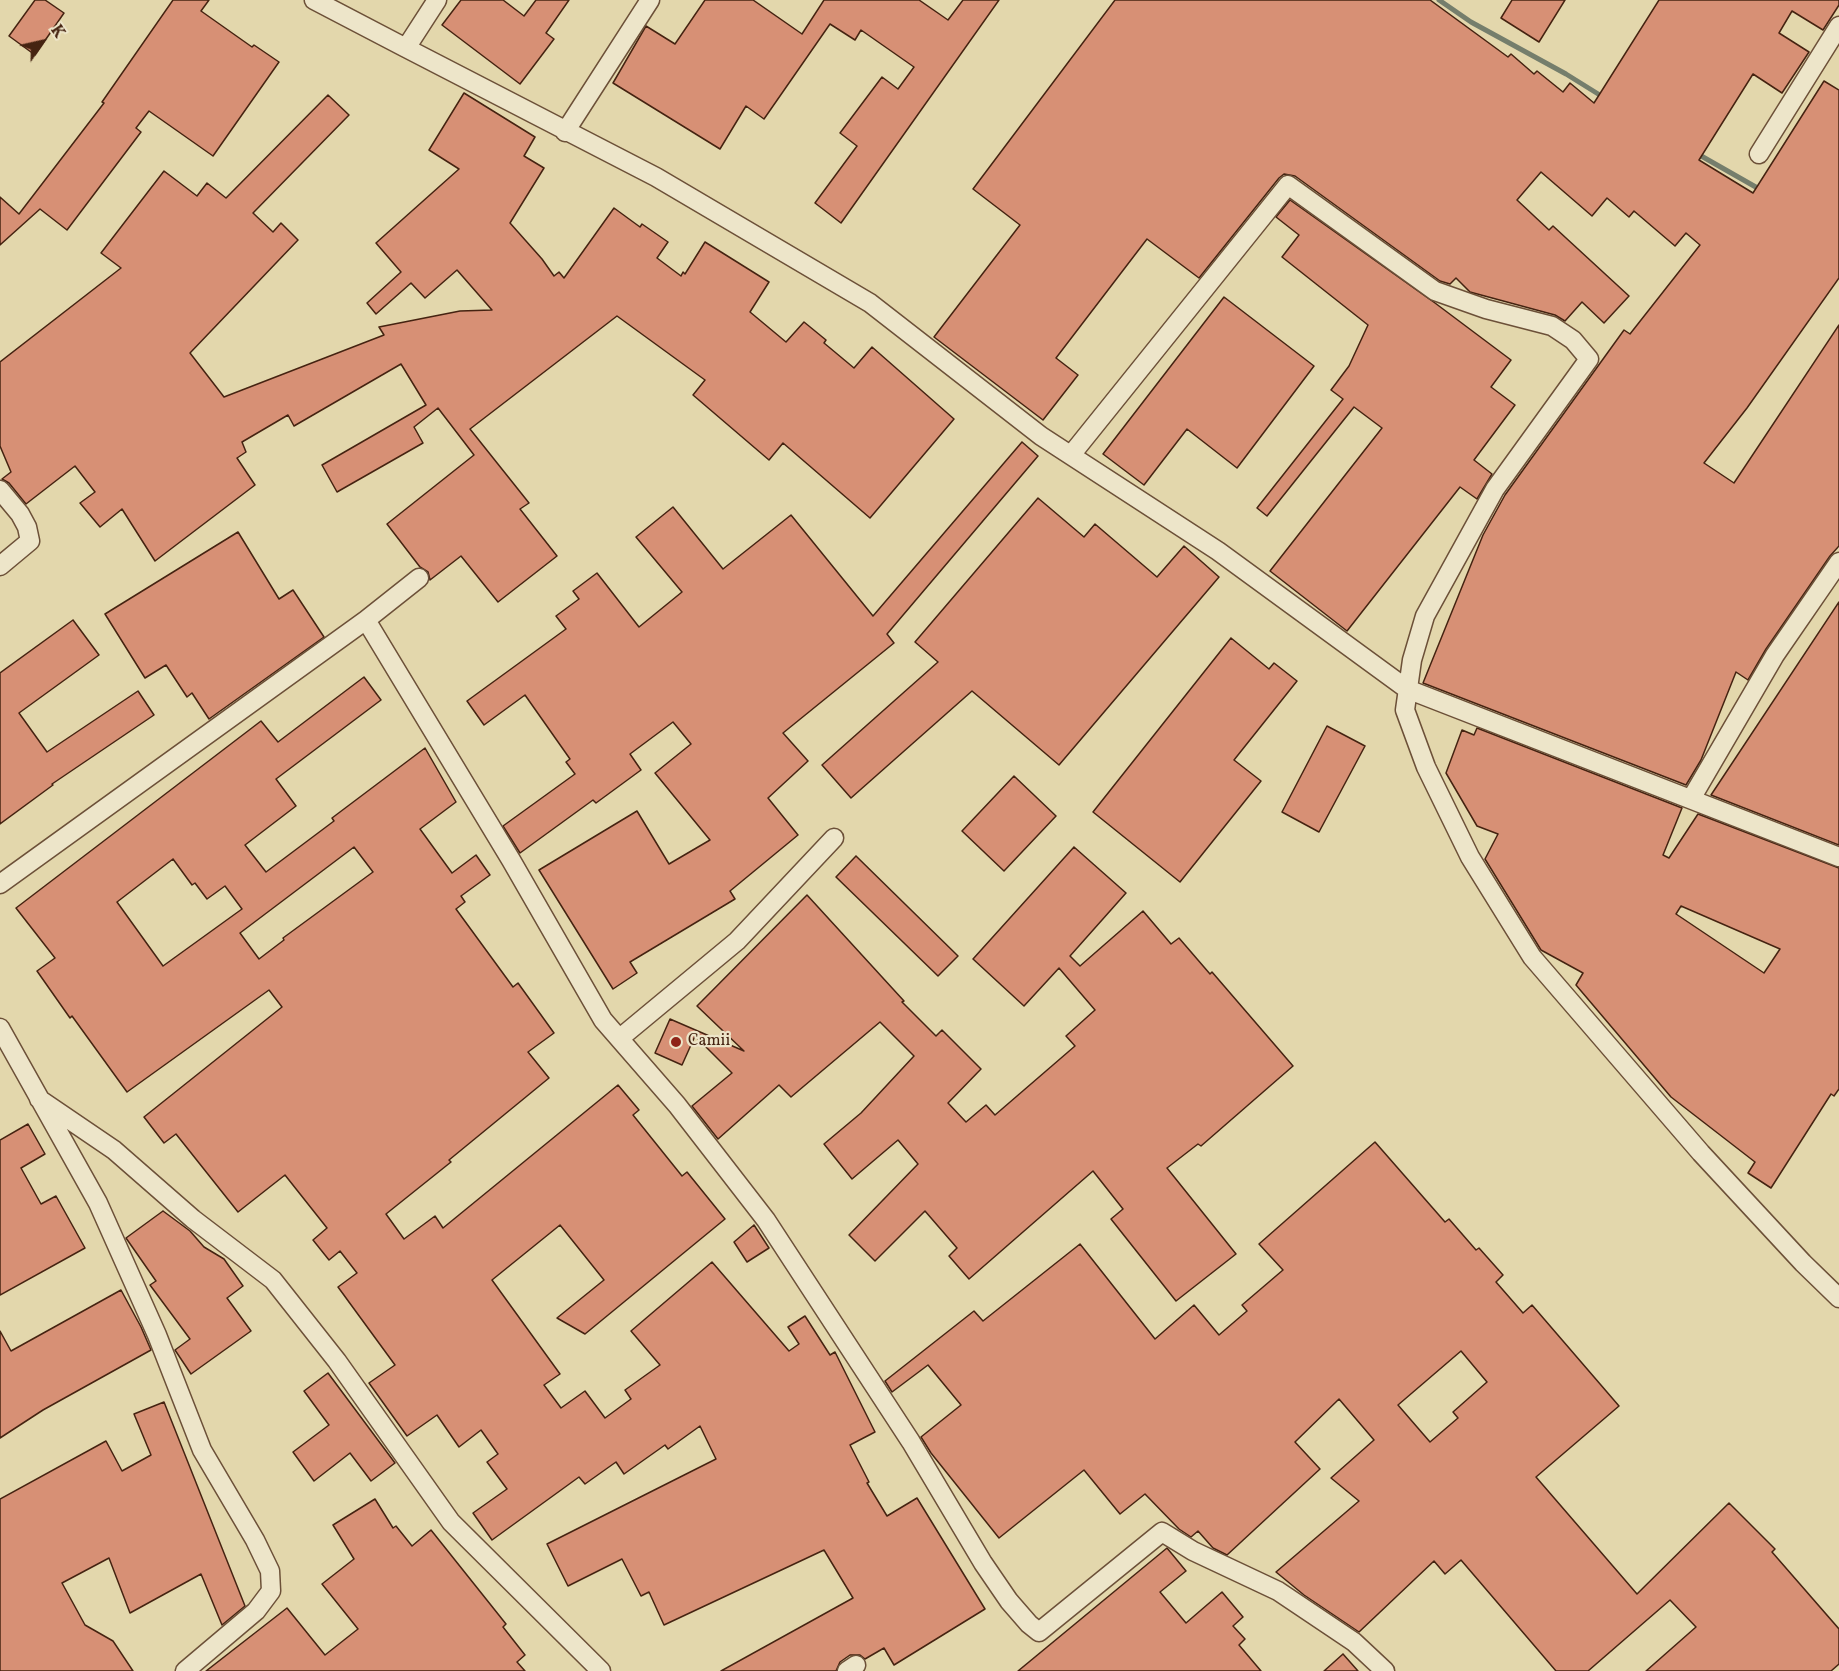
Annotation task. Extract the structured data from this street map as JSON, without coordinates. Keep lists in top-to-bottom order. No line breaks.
{"places":["Camii"],"north":"top right"}
